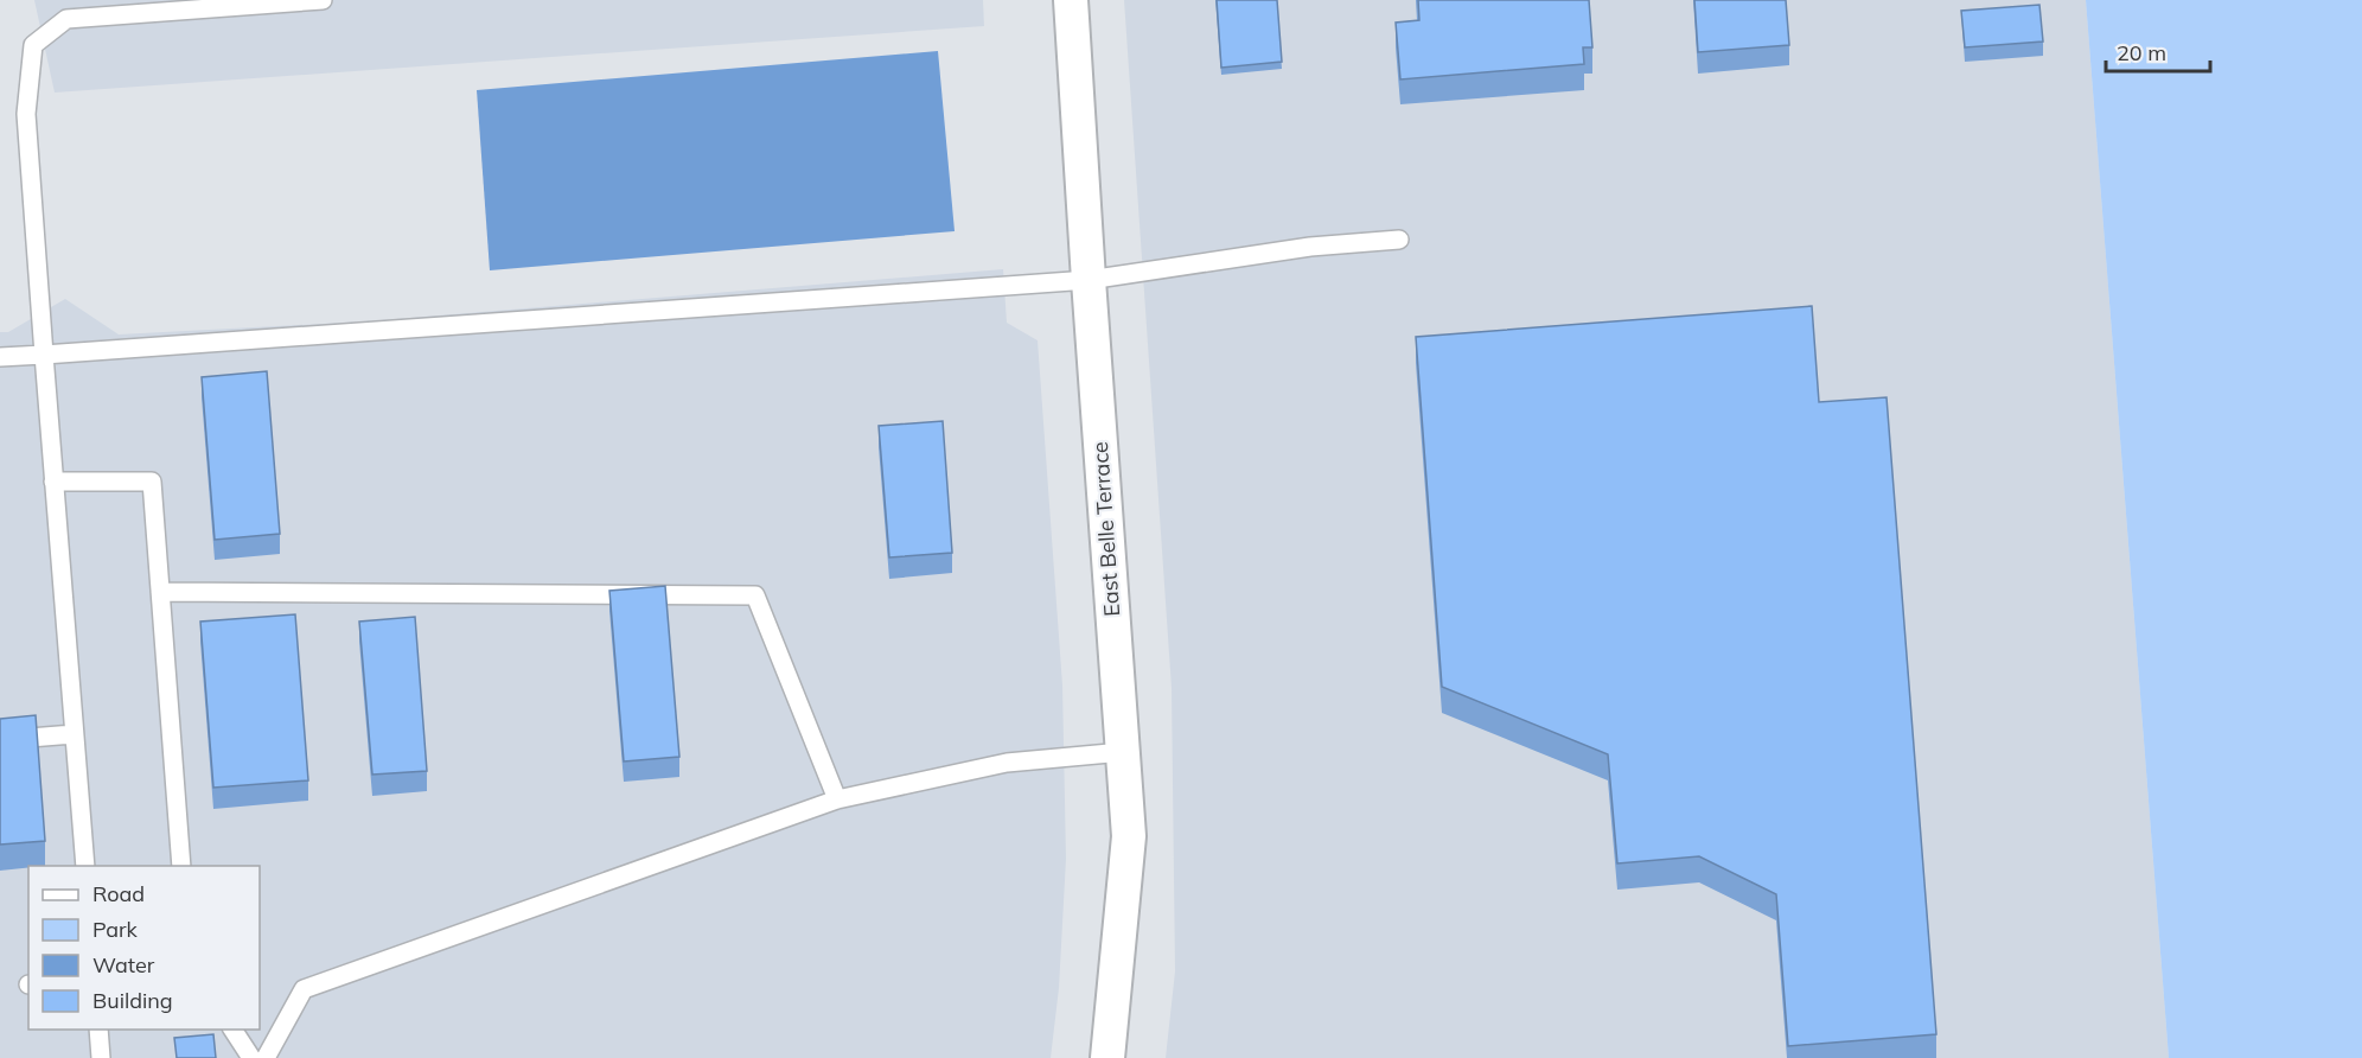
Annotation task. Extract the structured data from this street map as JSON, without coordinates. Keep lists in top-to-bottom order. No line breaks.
{"streets":{"street":["East Belle Terrace"]},"legend":["Road","Park","Water","Building"],"scale_bar":"20 m"}
